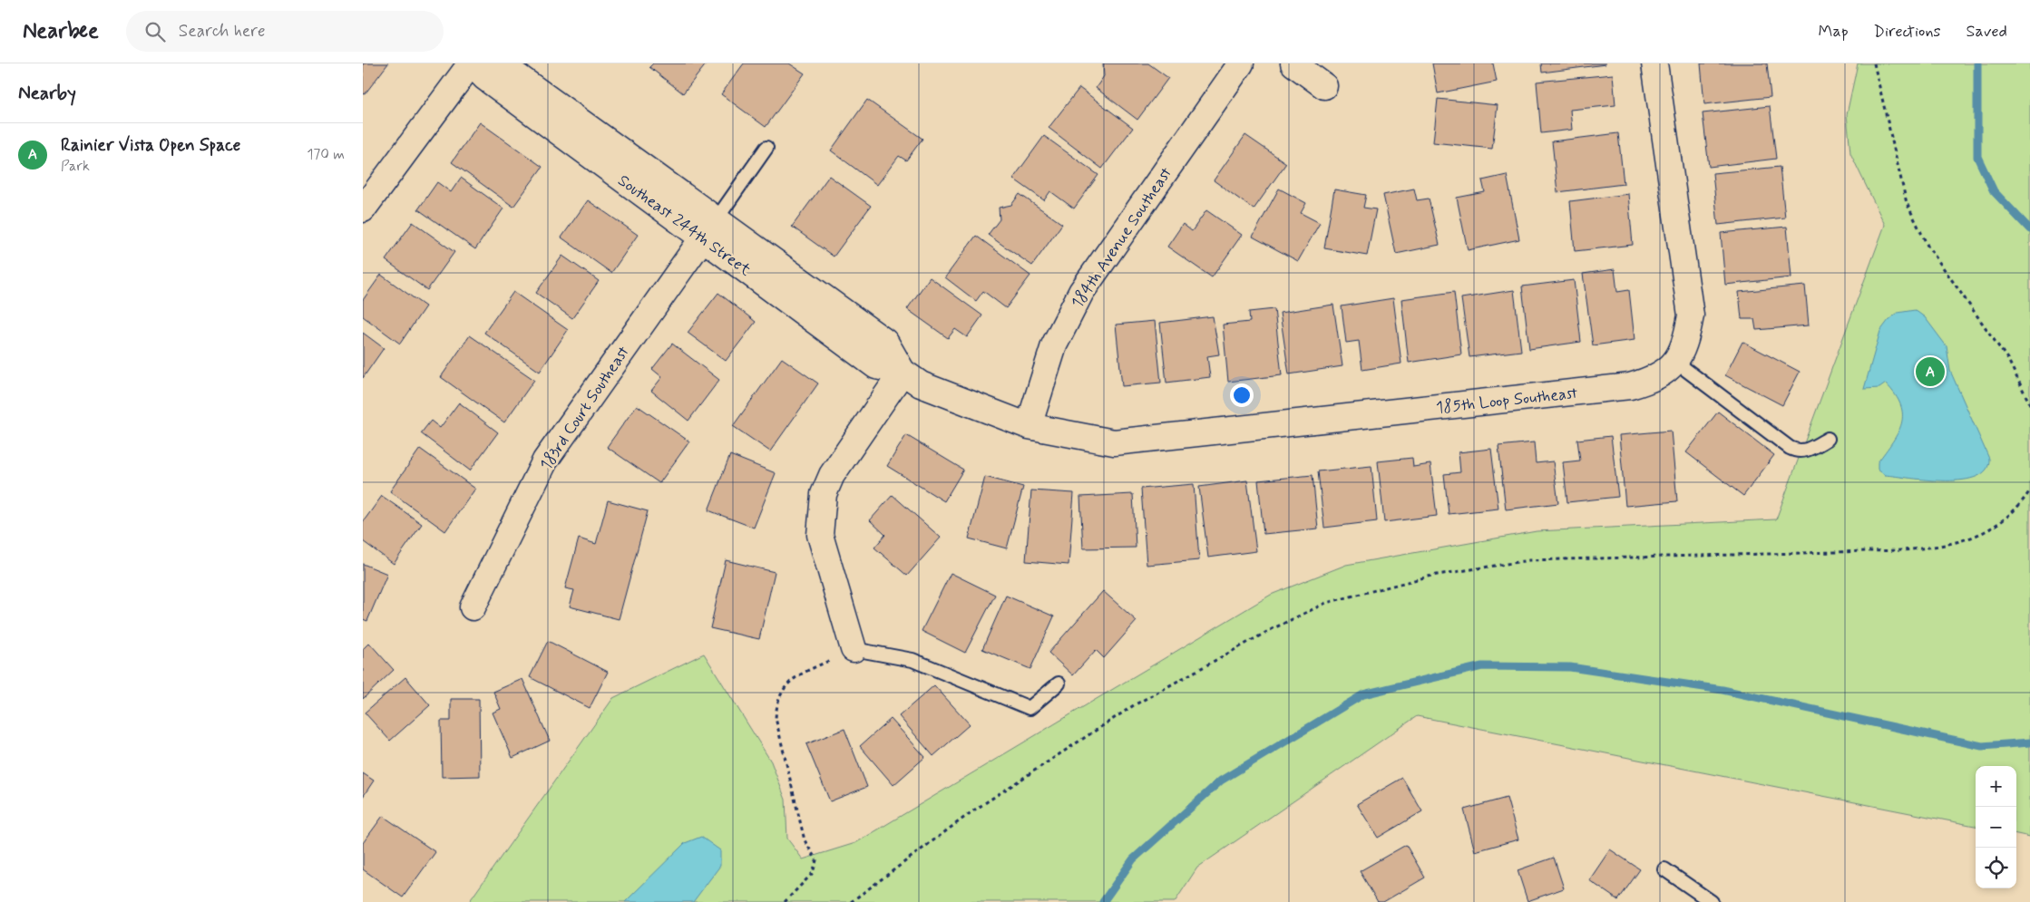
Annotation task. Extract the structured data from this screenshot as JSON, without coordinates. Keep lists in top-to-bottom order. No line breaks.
{"streets":{"street":["Southeast 244th Street","184th Avenue Southeast","185th Loop Southeast","183rd Court Southeast"]},"crossings":[["Southeast 244th Street","184th Avenue Southeast"],["Southeast 244th Street","185th Loop Southeast"],["Southeast 244th Street","183rd Court Southeast"],["184th Avenue Southeast","185th Loop Southeast"]],"page":{"header":"Nearbee","search":"Search here","nav":["Map","Directions","Saved"],"heading":"Nearby","list":[{"mark":"A","name":"Rainier Vista Open Space","note":"Park","value":"170 m"}],"pins":"A","map_buttons":["+","−"]}}
